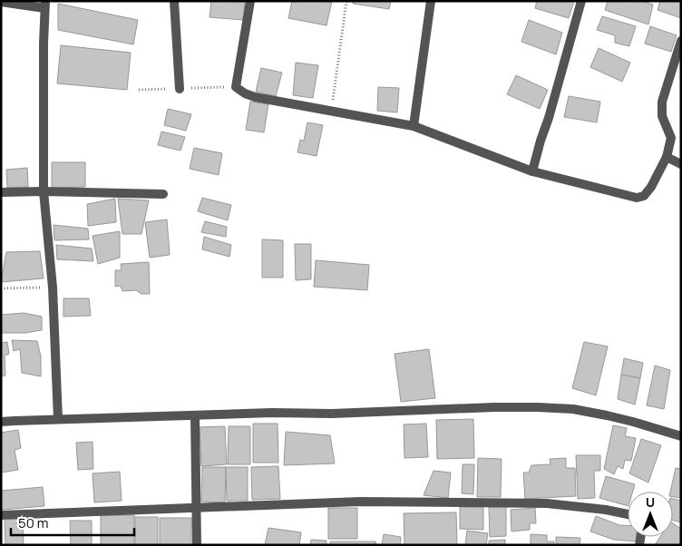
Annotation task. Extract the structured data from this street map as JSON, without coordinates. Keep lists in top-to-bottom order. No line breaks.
{"scale_bar":"50 m","north":"top"}
